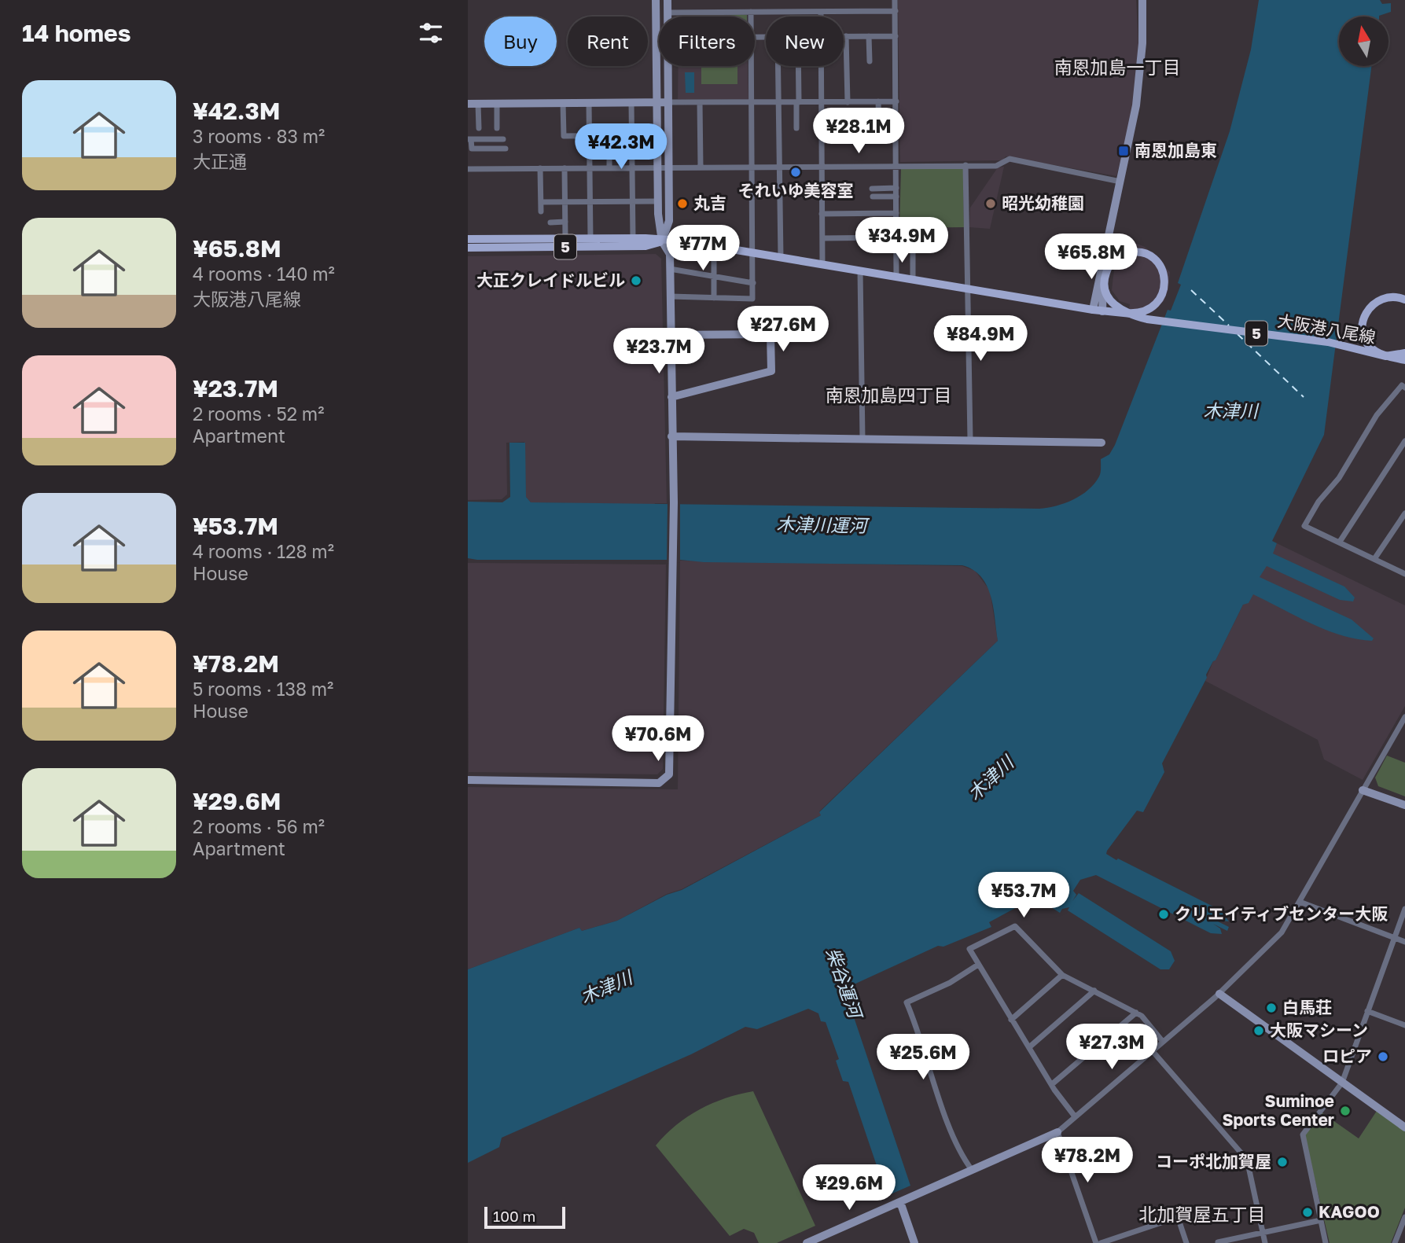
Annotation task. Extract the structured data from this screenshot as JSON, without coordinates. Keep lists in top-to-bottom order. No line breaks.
{"streets":{"main road":["5","大阪港八尾線"]},"districts":["南恩加島一丁目","南恩加島四丁目","北加賀屋五丁目"],"water":["木津川","木津川運河","柴谷運河"],"places":{"transit":["南恩加島東"],"other":["それいゆ美容室","丸吉","昭光幼稚園","大正クレイドルビル","クリエイティブセンター大阪","白馬荘","大阪マシーン","ロピア","Suminoe Sports Center","コーポ北加賀屋","KAGOO"]},"scale_bar":"100 m","north":"top","page":{"heading":"14 homes","chip":["Buy","Rent","Filters","New"],"list":[{"name":"¥42.3M","note":"3 rooms · 83 m² · 大正通"},{"name":"¥65.8M","note":"4 rooms · 140 m² · 大阪港八尾線"},{"name":"¥23.7M","note":"2 rooms · 52 m² · Apartment"},{"name":"¥53.7M","note":"4 rooms · 128 m² · House"},{"name":"¥78.2M","note":"5 rooms · 138 m² · House"},{"name":"¥29.6M","note":"2 rooms · 56 m² · Apartment"}],"price":["¥28.1M","¥42.3M","¥34.9M","¥77M","¥65.8M","¥27.6M","¥84.9M","¥23.7M","¥70.6M","¥53.7M","¥27.3M","¥25.6M","¥78.2M","¥29.6M"],"scale":"100 m"}}
